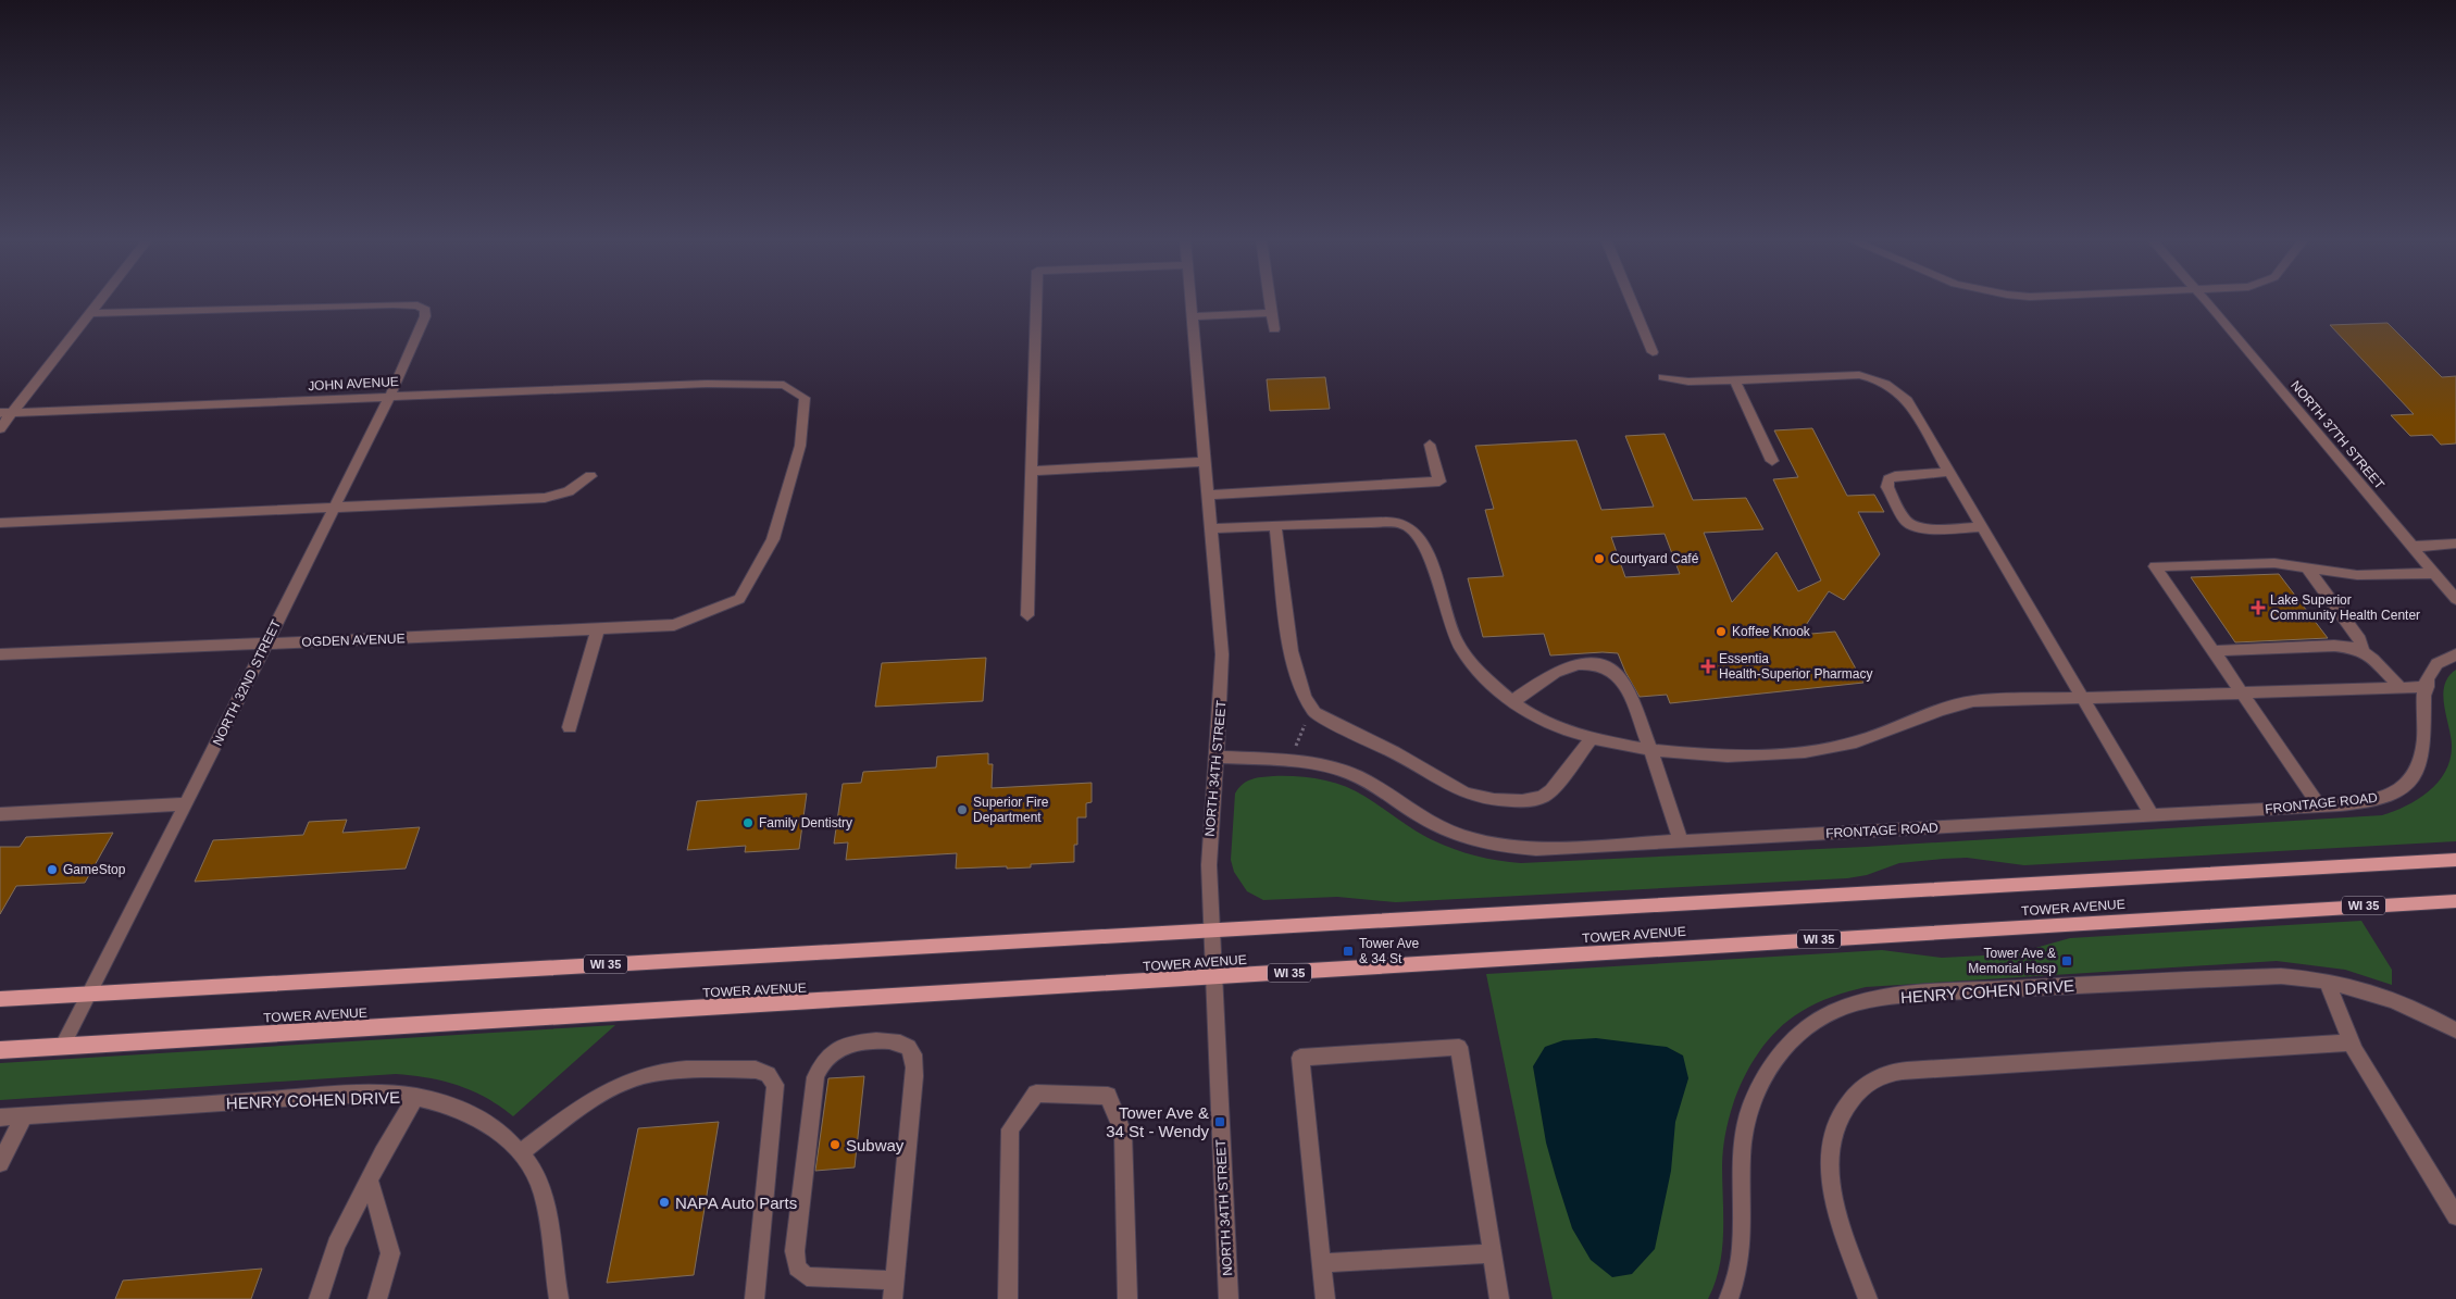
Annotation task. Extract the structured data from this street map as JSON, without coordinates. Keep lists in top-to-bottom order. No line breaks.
{"streets":{"main road":["WI 35","TOWER AVENUE"],"street":["JOHN AVENUE","NORTH 37TH STREET","OGDEN AVENUE","NORTH 32ND STREET","NORTH 34TH STREET","FRONTAGE ROAD","HENRY COHEN DRIVE"]},"crossings":[["JOHN AVENUE","OGDEN AVENUE"],["JOHN AVENUE","NORTH 32ND STREET"],["OGDEN AVENUE","NORTH 32ND STREET"],["NORTH 32ND STREET","TOWER AVENUE"],["NORTH 34TH STREET","FRONTAGE ROAD"],["NORTH 34TH STREET","TOWER AVENUE"]],"places":{"other":["Courtyard Café","Koffee Knook","Superior Fire Department","Family Dentistry","GameStop","Subway","NAPA Auto Parts"],"health":["Lake Superior Community Health Center","Essentia Health-Superior Pharmacy"],"transit":["Tower Ave & 34 St","Tower Ave & Memorial Hosp","Tower Ave & 34 St - Wendy"]}}
